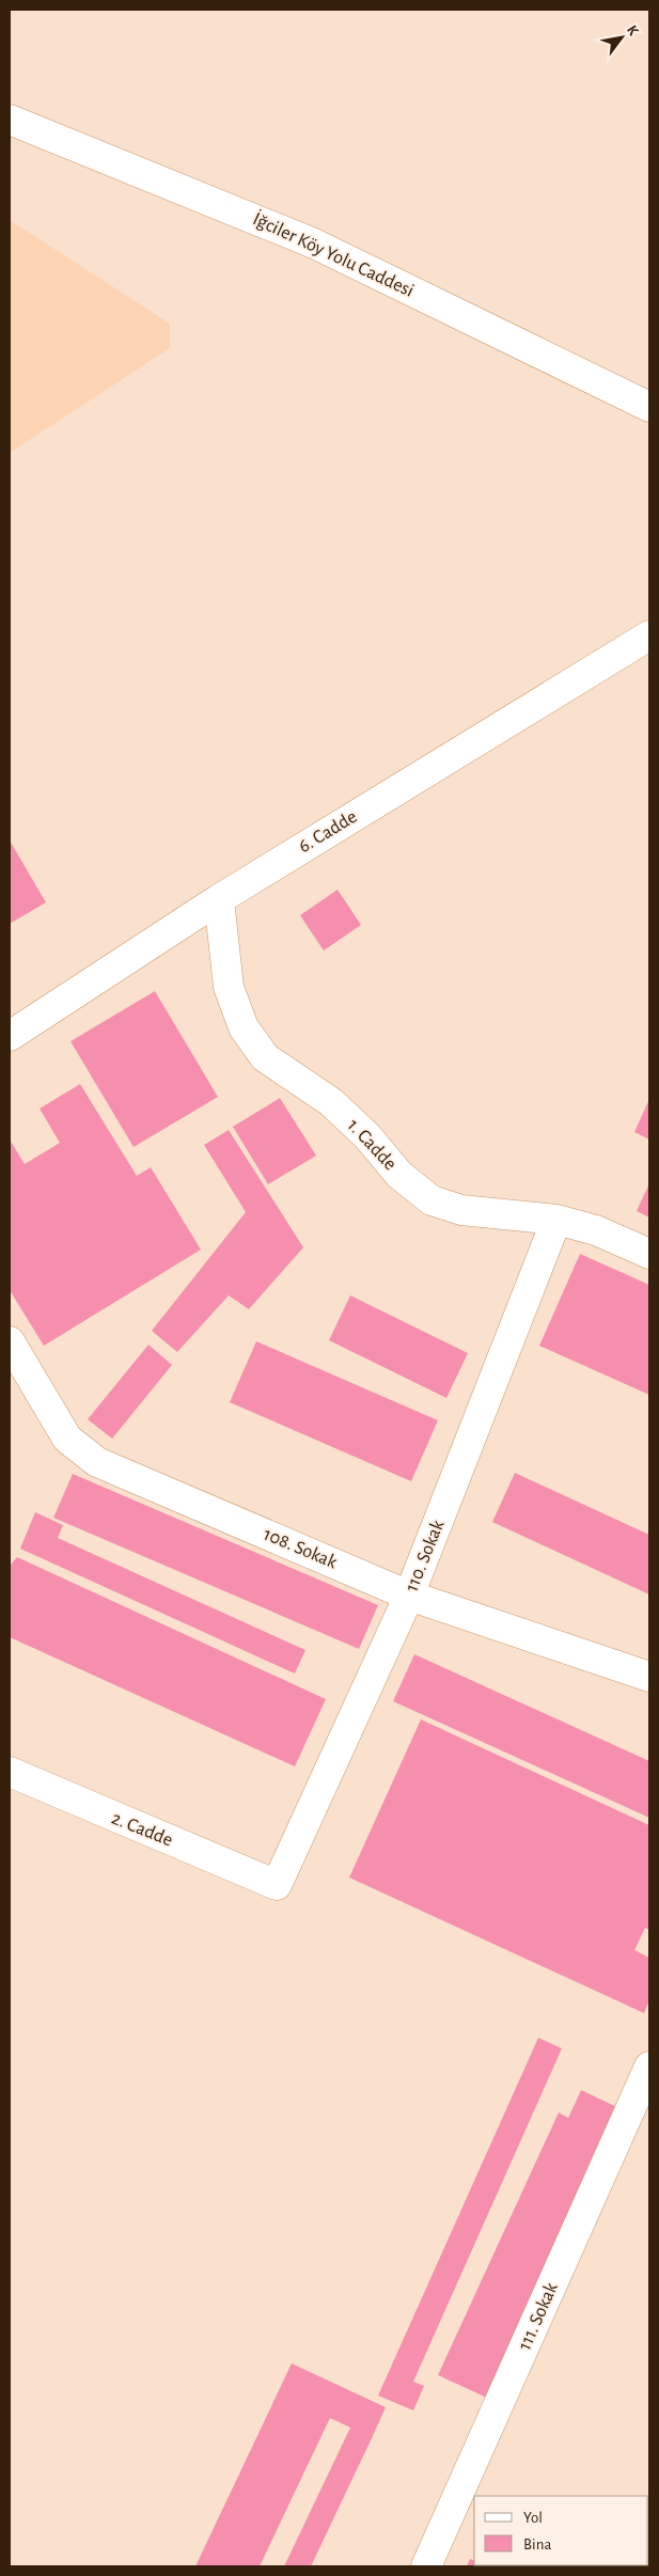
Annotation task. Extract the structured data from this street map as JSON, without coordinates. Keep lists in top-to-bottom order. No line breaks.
{"streets":{"street":["İğciler Köy Yolu Caddesi","6. Cadde","1. Cadde","108. Sokak","110. Sokak","2. Cadde","111. Sokak"]},"crossings":[["6. Cadde","1. Cadde"],["1. Cadde","110. Sokak"],["108. Sokak","110. Sokak"],["110. Sokak","2. Cadde"]],"legend":["Yol","Bina"],"north":"top right"}
